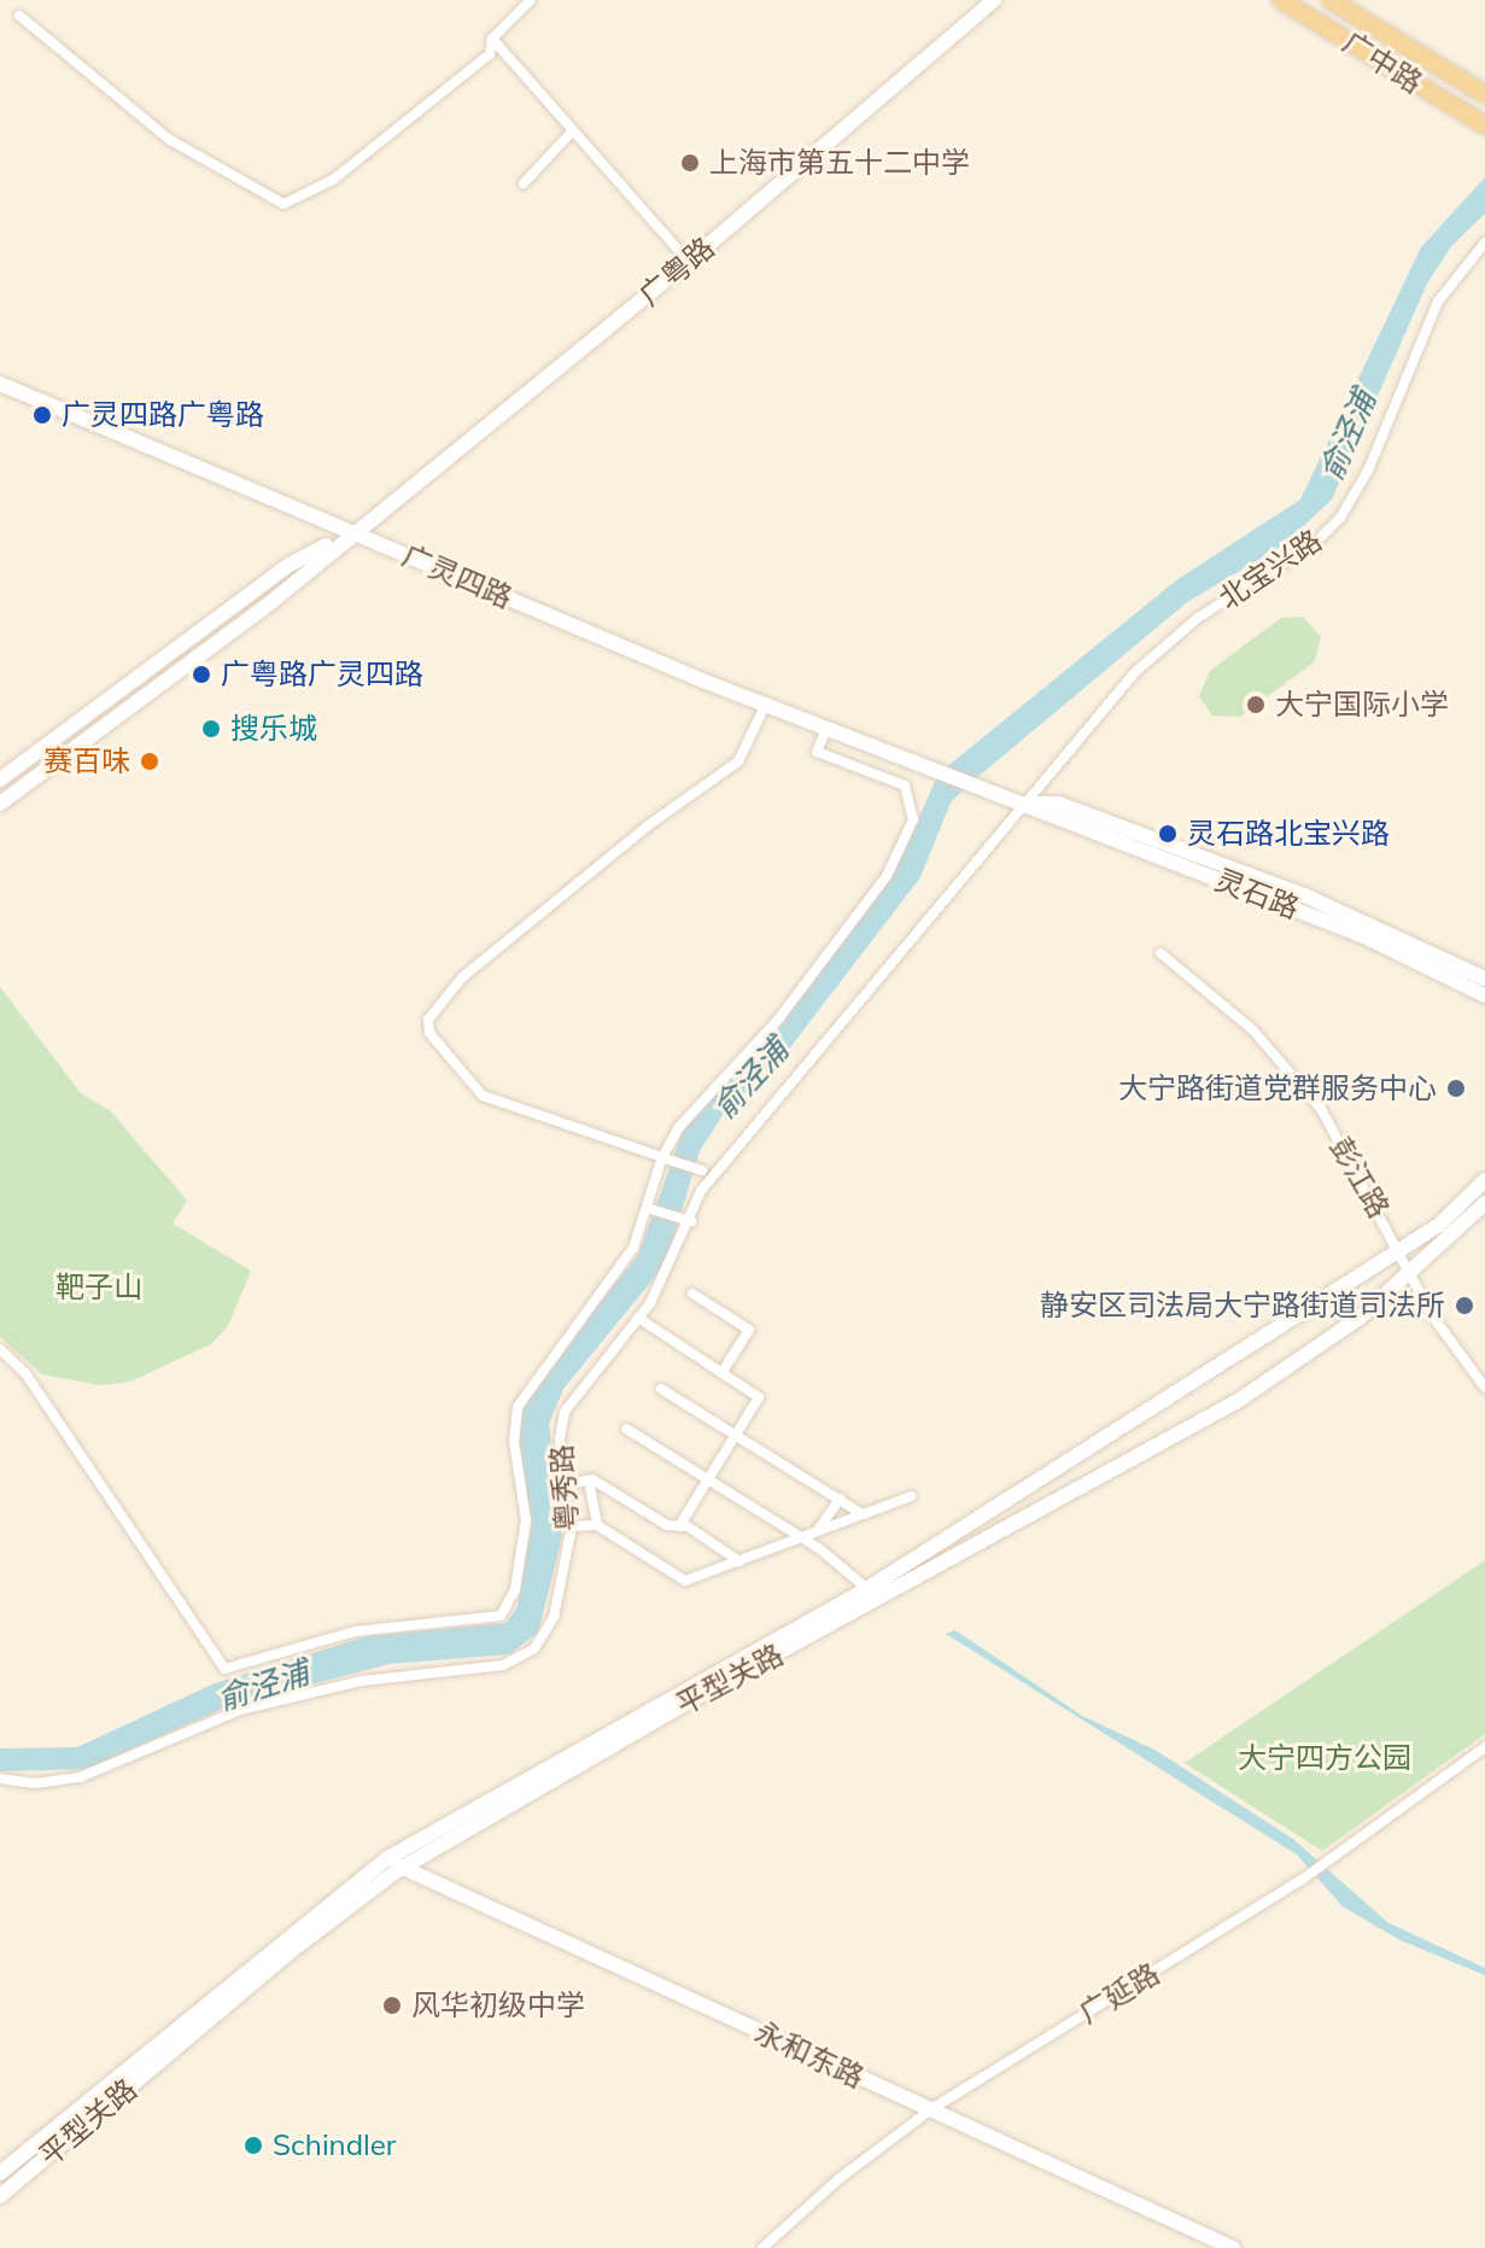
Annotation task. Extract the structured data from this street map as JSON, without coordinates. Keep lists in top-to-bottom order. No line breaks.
{"streets":{"main road":["广中路"],"street":["广粤路","北宝兴路","广灵四路","灵石路","彭江路","粤秀路","平型关路","广延路","永和东路"]},"crossings":[["广粤路","广灵四路"],["北宝兴路","灵石路"],["北宝兴路","粤秀路"],["广灵四路","灵石路"],["灵石路","粤秀路"],["彭江路","平型关路"],["平型关路","永和东路"],["广延路","永和东路"]],"water":["俞泾浦"],"parks":["靶子山","大宁四方公园"],"places":["上海市第五十二中学","广灵四路广粤路","广粤路广灵四路","大宁国际小学","搜乐城","赛百味","灵石路北宝兴路","大宁路街道党群服务中心","静安区司法局大宁路街道司法所","风华初级中学","Schindler"]}
